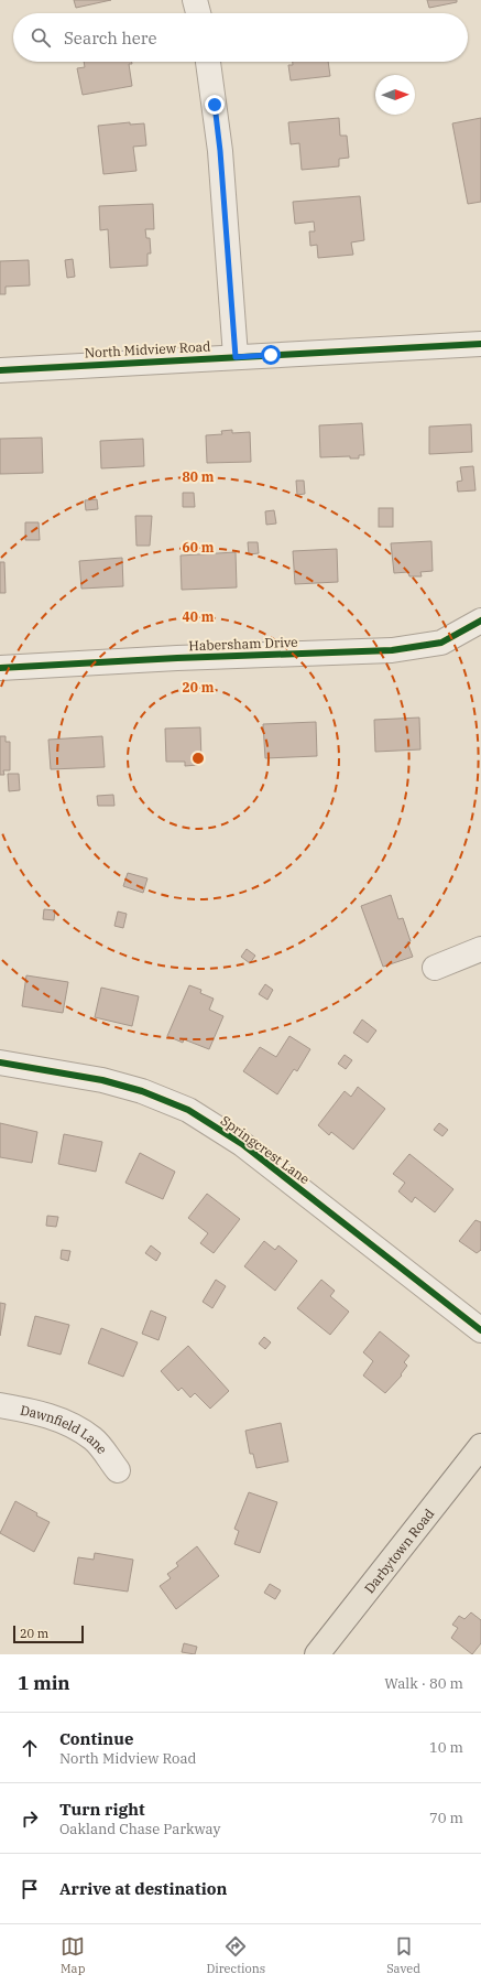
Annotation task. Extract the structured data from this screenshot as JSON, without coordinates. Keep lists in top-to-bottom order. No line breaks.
{"streets":{"main road":["Darbytown Road"],"street":["North Midview Road","Habersham Drive","Springcrest Lane","Dawnfield Lane"]},"scale_bar":"20 m","north":"right","page":{"search":"Search here","scale":"20 m","heading":["1 min","Walk · 80 m"],"list":[["Continue","North Midview Road","10 m"],["Turn right","Oakland Chase Parkway","70 m"],"Arrive at destination"],"nav":["Map","Directions","Saved"]},"rings":["80 m","60 m","40 m","20 m"]}
